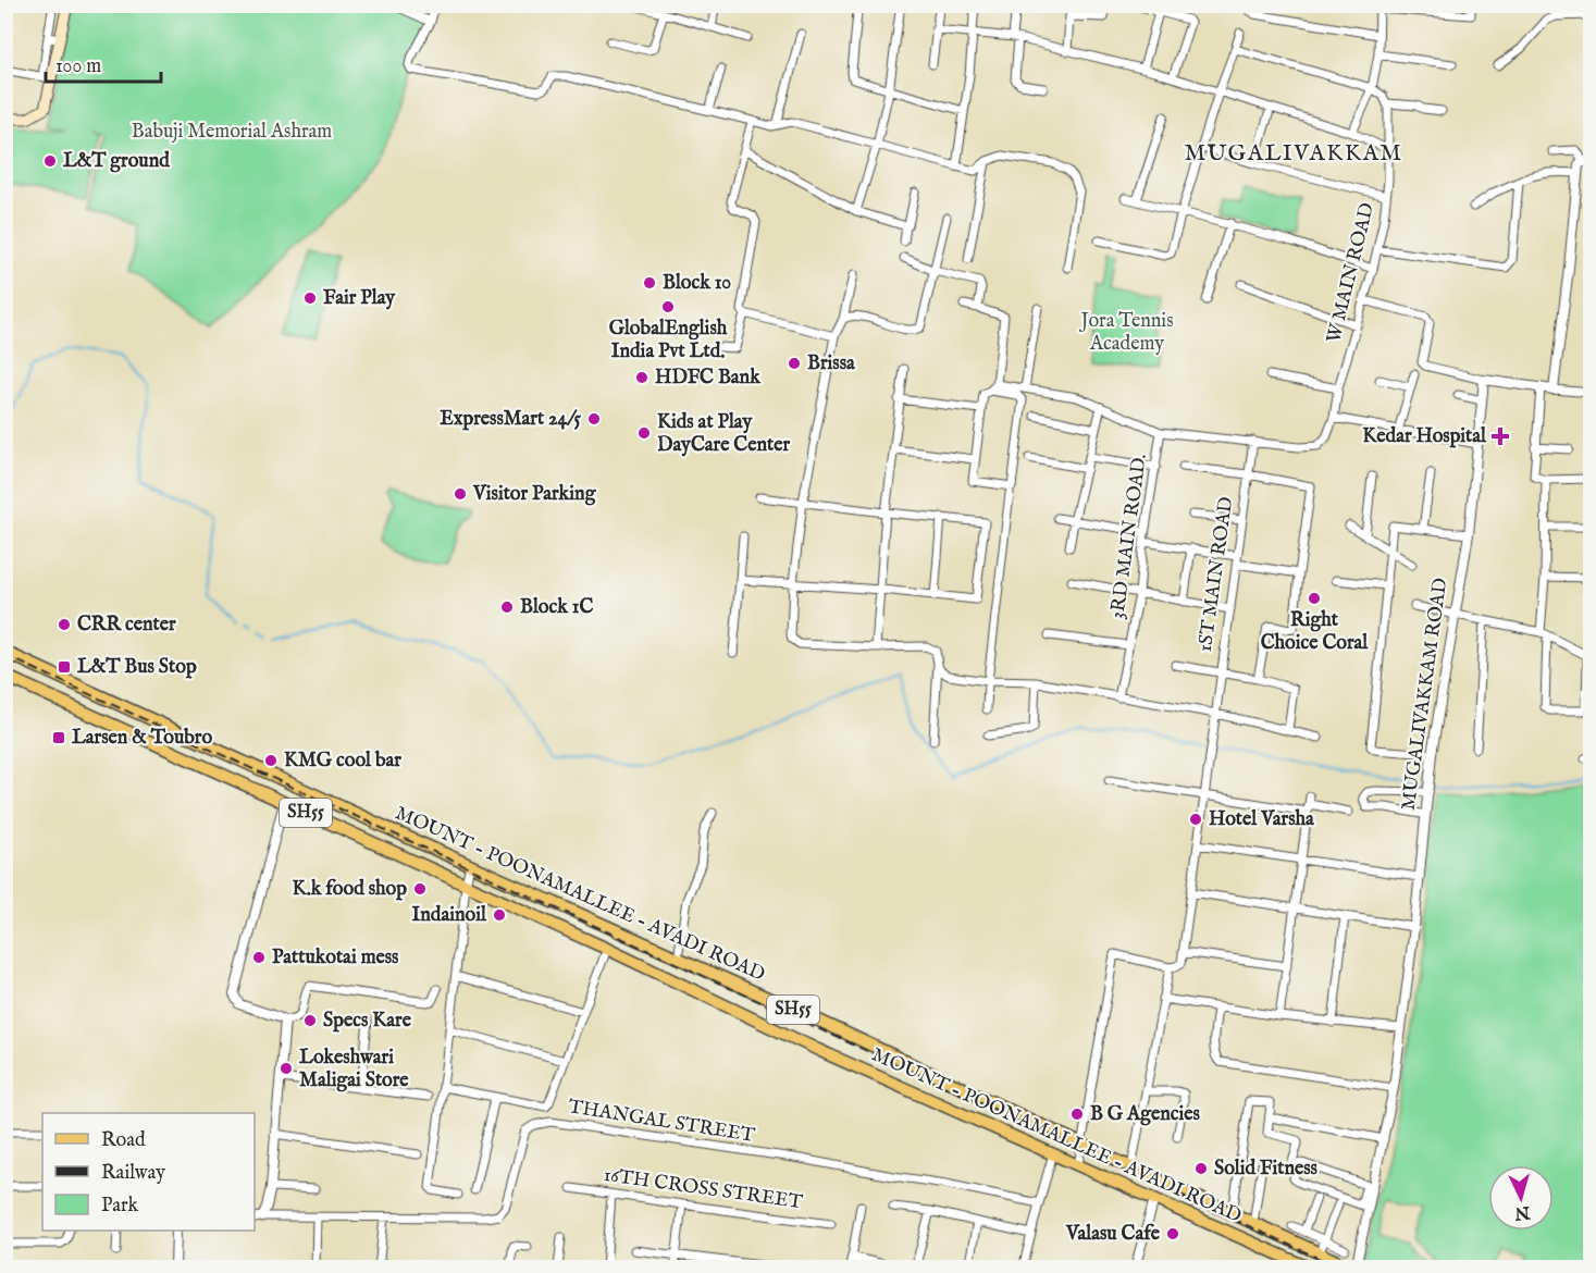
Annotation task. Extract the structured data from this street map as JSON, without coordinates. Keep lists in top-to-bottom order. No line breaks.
{"streets":{"main road":["SH55","MOUNT - POONAMALLEE - AVADI ROAD"],"street":["W MAIN ROAD","3RD MAIN ROAD.","1ST MAIN ROAD","MUGALIVAKKAM ROAD","THANGAL STREET","16TH CROSS STREET"]},"crossings":[["W MAIN ROAD","3RD MAIN ROAD."],["W MAIN ROAD","1ST MAIN ROAD"],["3RD MAIN ROAD.","1ST MAIN ROAD"],["MUGALIVAKKAM ROAD","MOUNT - POONAMALLEE - AVADI ROAD"]],"districts":["MUGALIVAKKAM"],"parks":["Babuji Memorial Ashram","Jora Tennis Academy"],"places":{"other":["L&T ground","Block 10","Fair Play","GlobalEnglish India Pvt Ltd.","Brissa","HDFC Bank","ExpressMart 24/5","Kids at Play DayCare Center","Visitor Parking","Right Choice Coral","Block 1C","CRR center","KMG cool bar","Hotel Varsha","K.k food shop","Indainoil","Pattukotai mess","Specs Kare","Lokeshwari Maligai Store","B G Agencies","Solid Fitness","Valasu Cafe"],"health":["Kedar Hospital"],"transit":["L&T Bus Stop","Larsen & Toubro"]},"legend":["Road","Railway","Park"],"scale_bar":"100 m","north":"bottom"}
